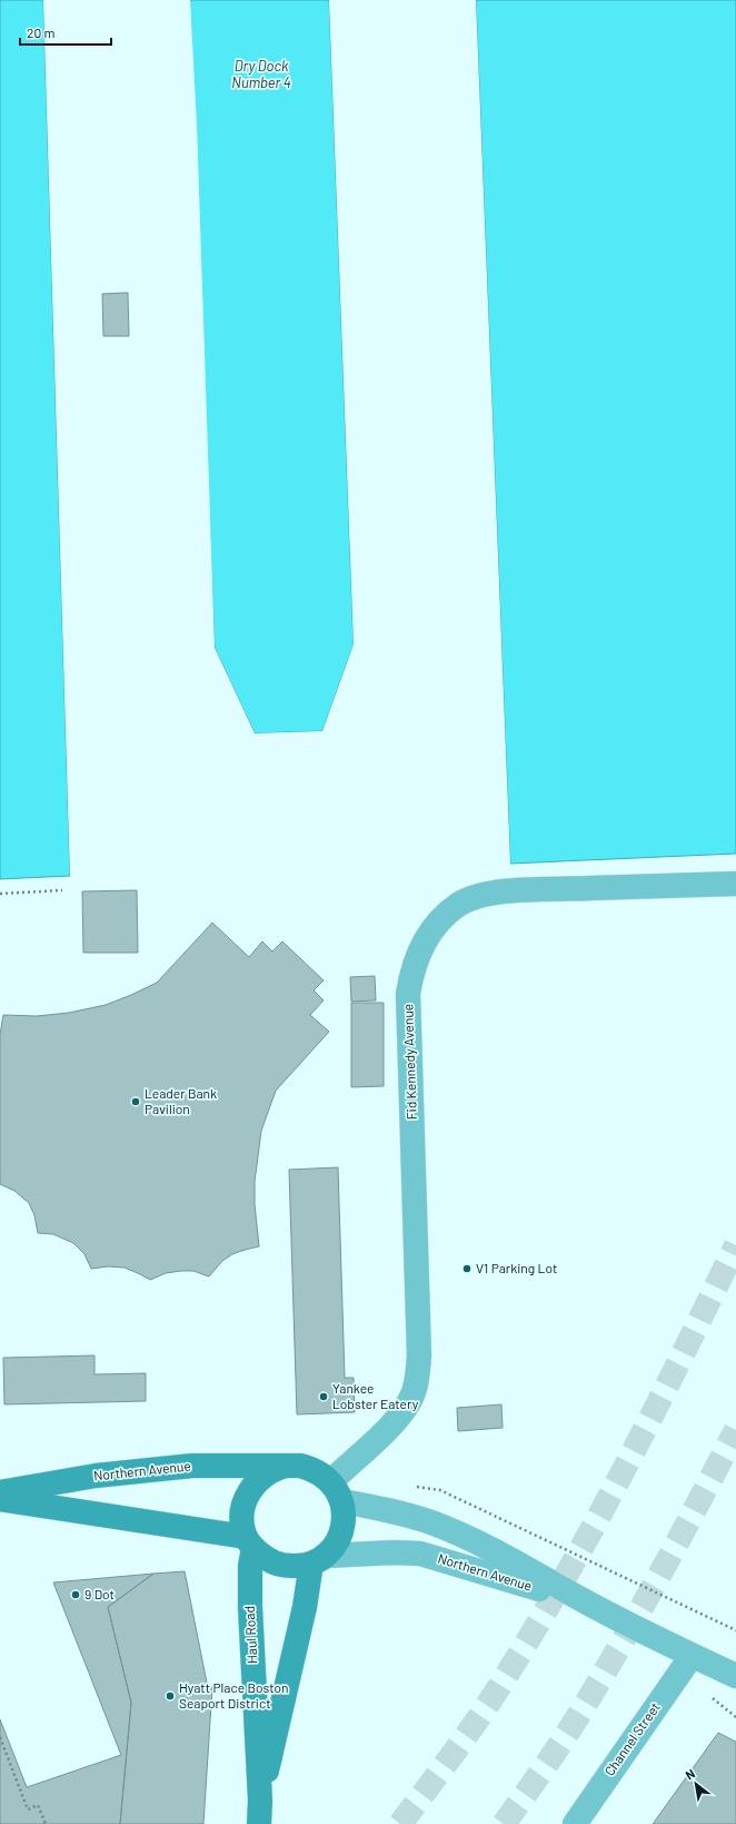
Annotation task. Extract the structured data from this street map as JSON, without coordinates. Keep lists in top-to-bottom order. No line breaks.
{"streets":{"main road":["Northern Avenue","Haul Road"],"street":["Fid Kennedy Avenue","Channel Street"]},"crossings":[["Fid Kennedy Avenue","Northern Avenue"],["Fid Kennedy Avenue","Haul Road"],["Northern Avenue","Haul Road"],["Northern Avenue","Channel Street"]],"water":["Dry Dock Number 4"],"places":["Leader Bank Pavilion","V1 Parking Lot","Yankee Lobster Eatery","9 Dot","Hyatt Place Boston Seaport District"],"scale_bar":"20 m","north":"top left"}
